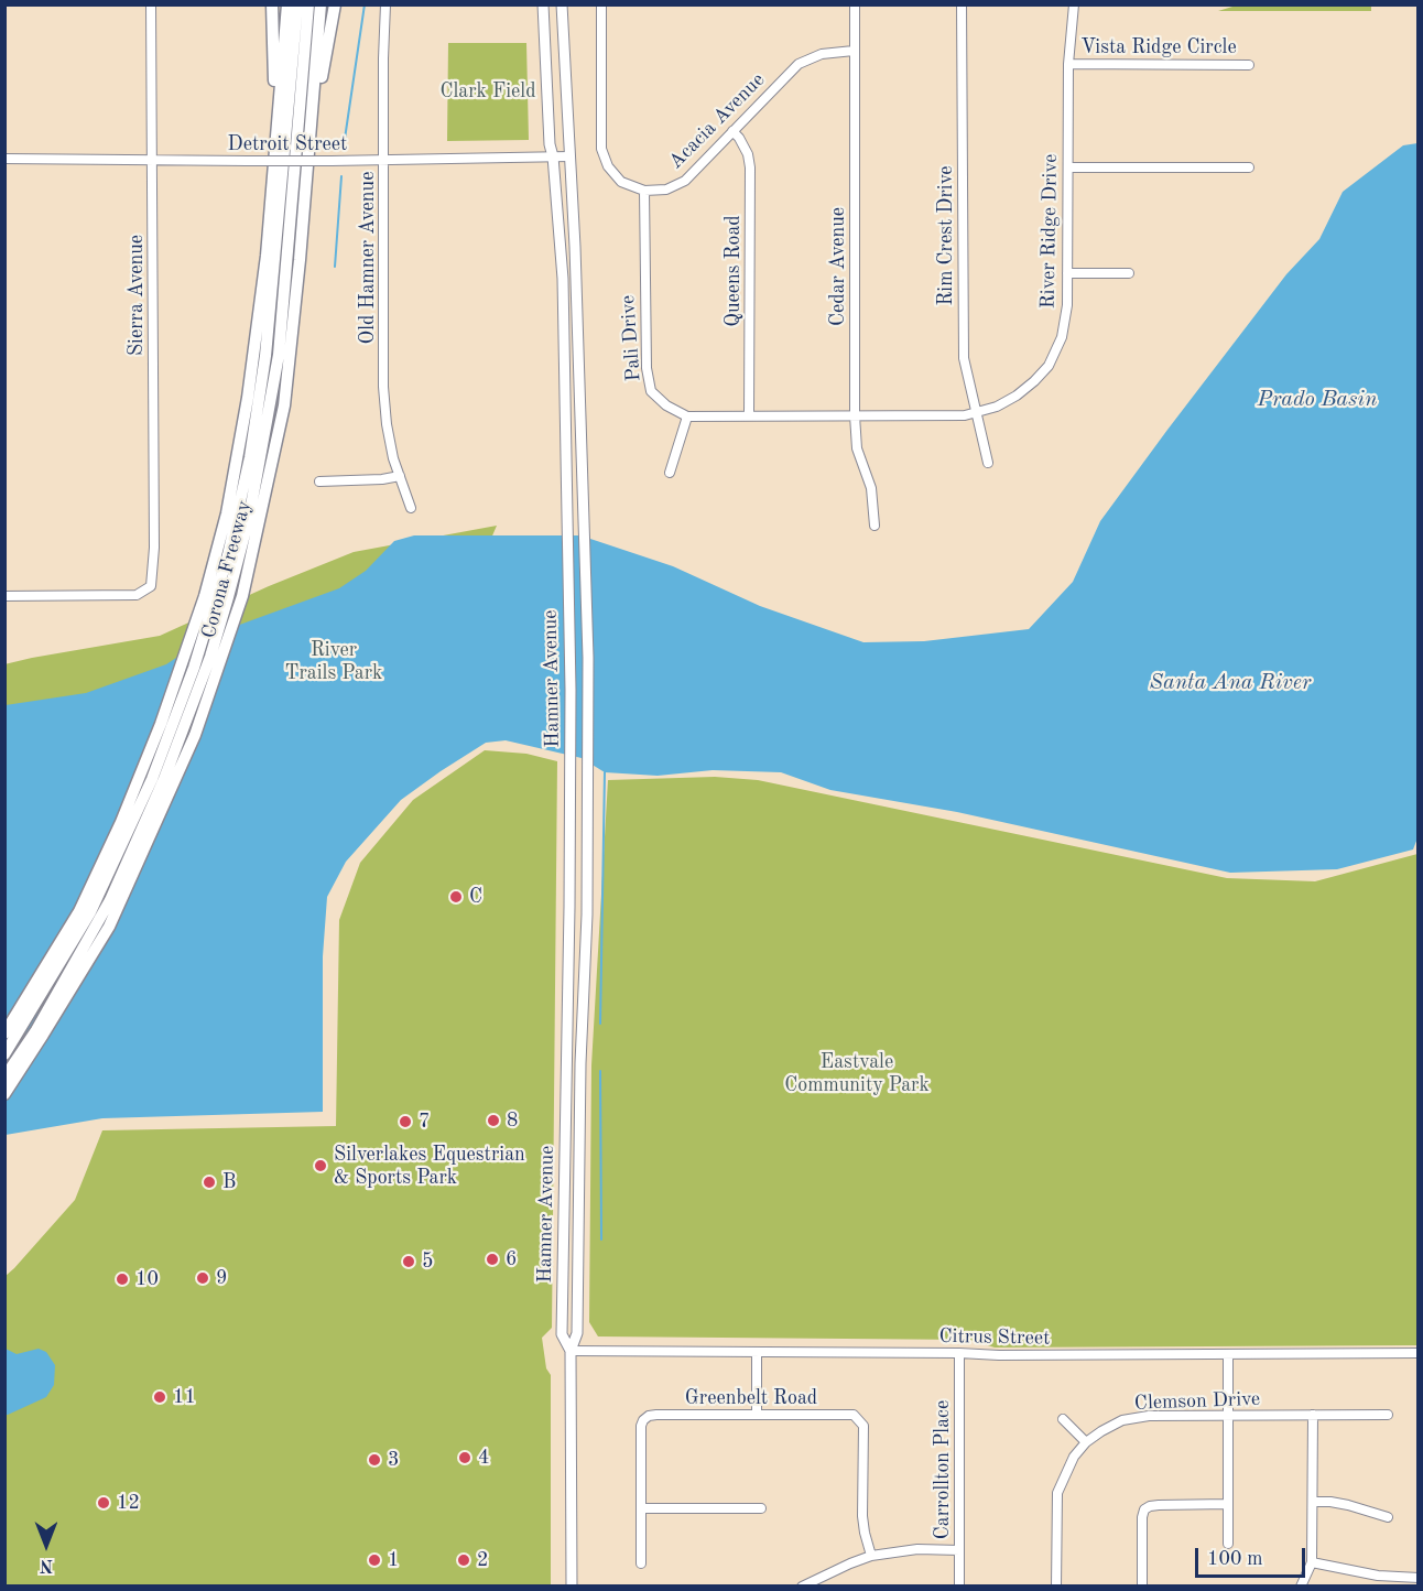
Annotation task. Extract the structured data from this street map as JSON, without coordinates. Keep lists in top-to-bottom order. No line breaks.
{"streets":{"highway":["Corona Freeway"],"main road":["Hamner Avenue"],"street":["Vista Ridge Circle","Acacia Avenue","Detroit Street","River Ridge Drive","Rim Crest Drive","Old Hamner Avenue","Cedar Avenue","Queens Road","Sierra Avenue","Pali Drive","Citrus Street","Greenbelt Road","Clemson Drive","Carrollton Place"]},"crossings":[["Vista Ridge Circle","River Ridge Drive"],["Acacia Avenue","Cedar Avenue"],["Acacia Avenue","Queens Road"],["Acacia Avenue","Pali Drive"],["Detroit Street","Old Hamner Avenue"],["Detroit Street","Sierra Avenue"],["Detroit Street","Hamner Avenue"],["River Ridge Drive","Rim Crest Drive"],["River Ridge Drive","Cedar Avenue"],["Hamner Avenue","Citrus Street"],["Citrus Street","Carrollton Place"]],"water":["Prado Basin","Santa Ana River"],"parks":["Clark Field","River Trails Park","Eastvale Community Park"],"places":["C","8","7","Silverlakes Equestrian & Sports Park","B","6","5","9","10","11","4","3","12","1","2"],"scale_bar":"100 m","north":"bottom"}
